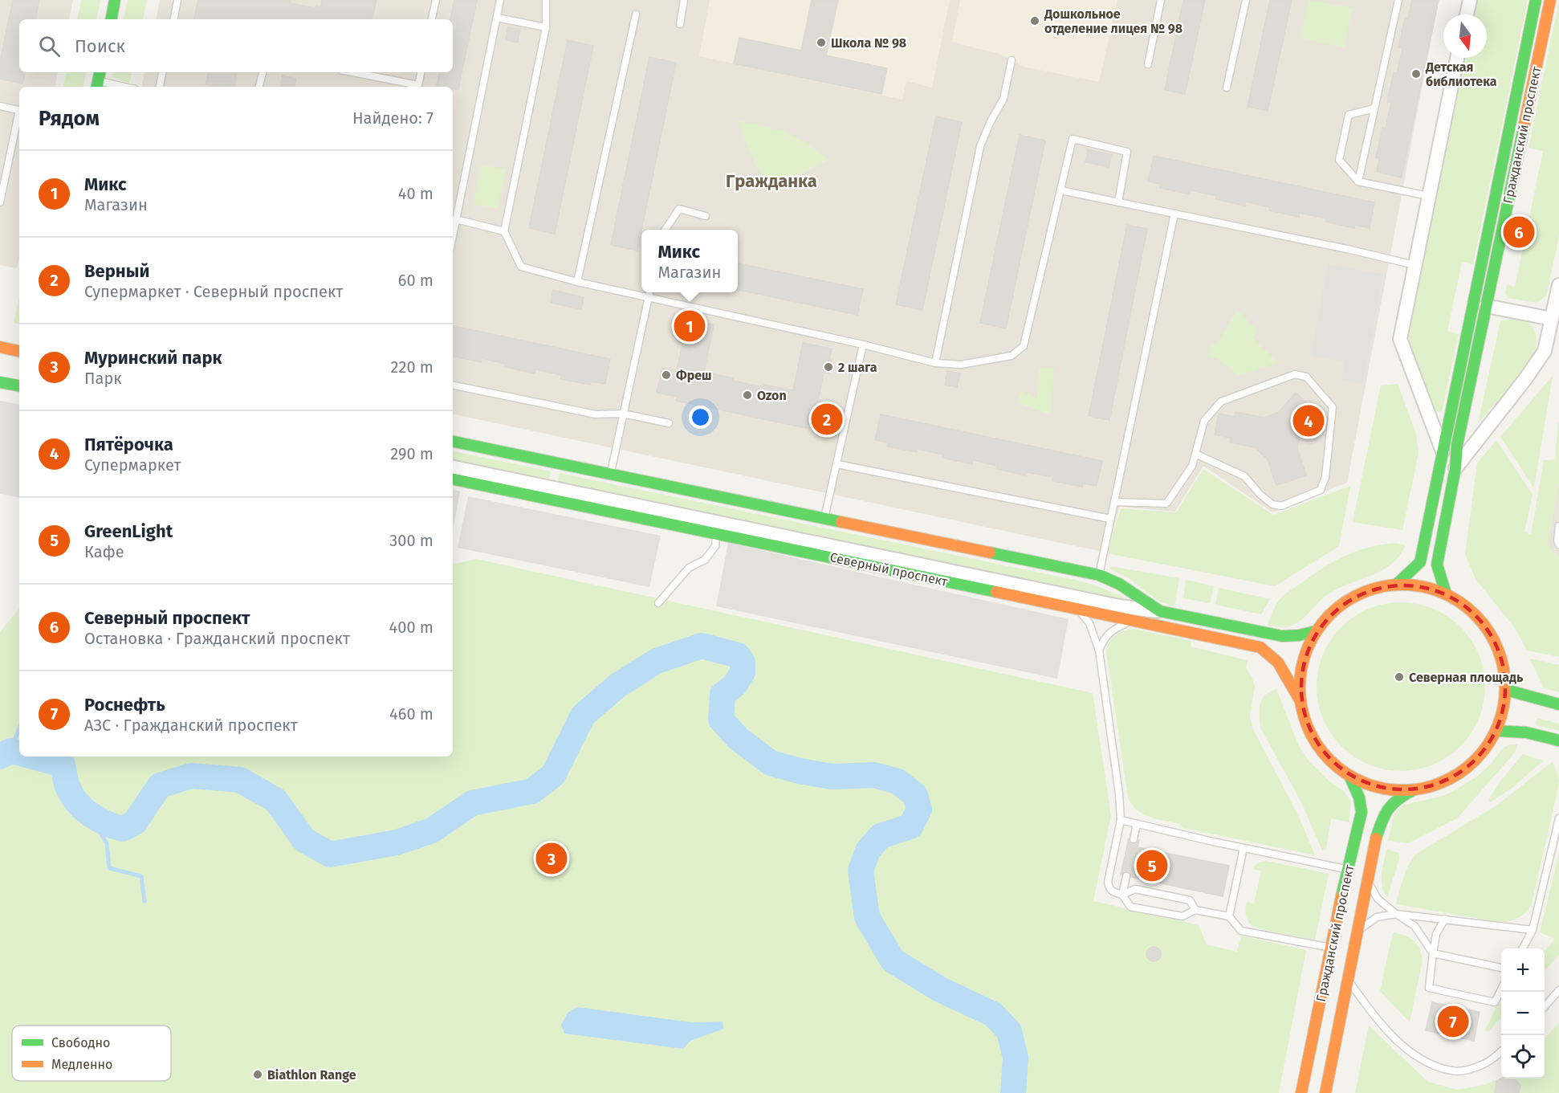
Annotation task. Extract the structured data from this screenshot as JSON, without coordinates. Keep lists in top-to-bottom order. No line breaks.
{"streets":{"main road":["Гражданский проспект","Северный проспект"]},"districts":["Гражданка"],"places":["Дошкольное отделение лицея № 98","Школа № 98","Детская библиотека","2 шага","Фреш","Ozon","Северная площадь","Biathlon Range"],"legend":["Свободно","Медленно"],"north":"bottom","page":{"search":"Поиск","heading":["Рядом","Найдено: 7"],"list":[{"mark":"1","name":"Микс","note":"Магазин","value":"40 m"},{"mark":"2","name":"Верный","note":"Супермаркет · Северный проспект","value":"60 m"},{"mark":"3","name":"Муринский парк","note":"Парк","value":"220 m"},{"mark":"4","name":"Пятёрочка","note":"Супермаркет","value":"290 m"},{"mark":"5","name":"GreenLight","note":"Кафе","value":"300 m"},{"mark":"6","name":"Северный проспект","note":"Остановка · Гражданский проспект","value":"400 m"},{"mark":"7","name":"Роснефть","note":"АЗС · Гражданский проспект","value":"460 m"}],"pins":["6","1","2","4","3","5","7"],"popup":["Микс","Магазин"],"map_buttons":["+","−"]}}
